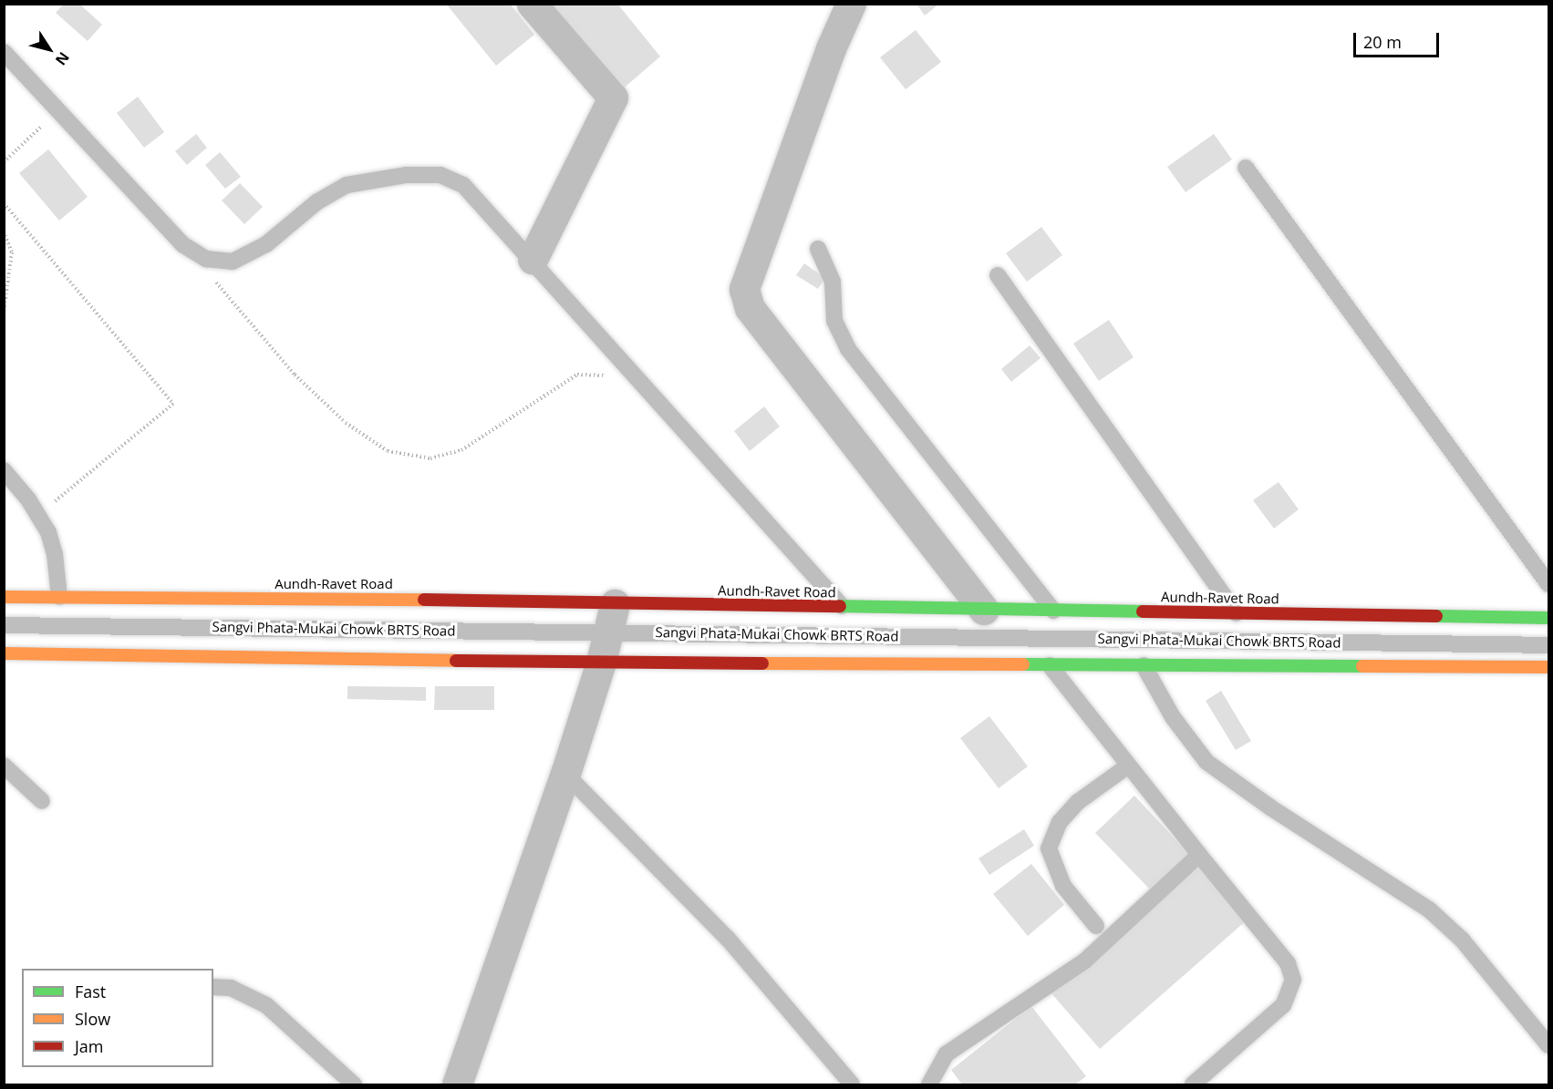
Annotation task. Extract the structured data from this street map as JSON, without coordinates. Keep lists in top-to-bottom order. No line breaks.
{"streets":{"main road":["Aundh-Ravet Road"],"lane":["Sangvi Phata-Mukai Chowk BRTS Road"]},"crossings":[["Aundh-Ravet Road","Sangvi Phata-Mukai Chowk BRTS Road"]],"legend":["Fast","Slow","Jam"],"scale_bar":"20 m","north":"bottom right"}
